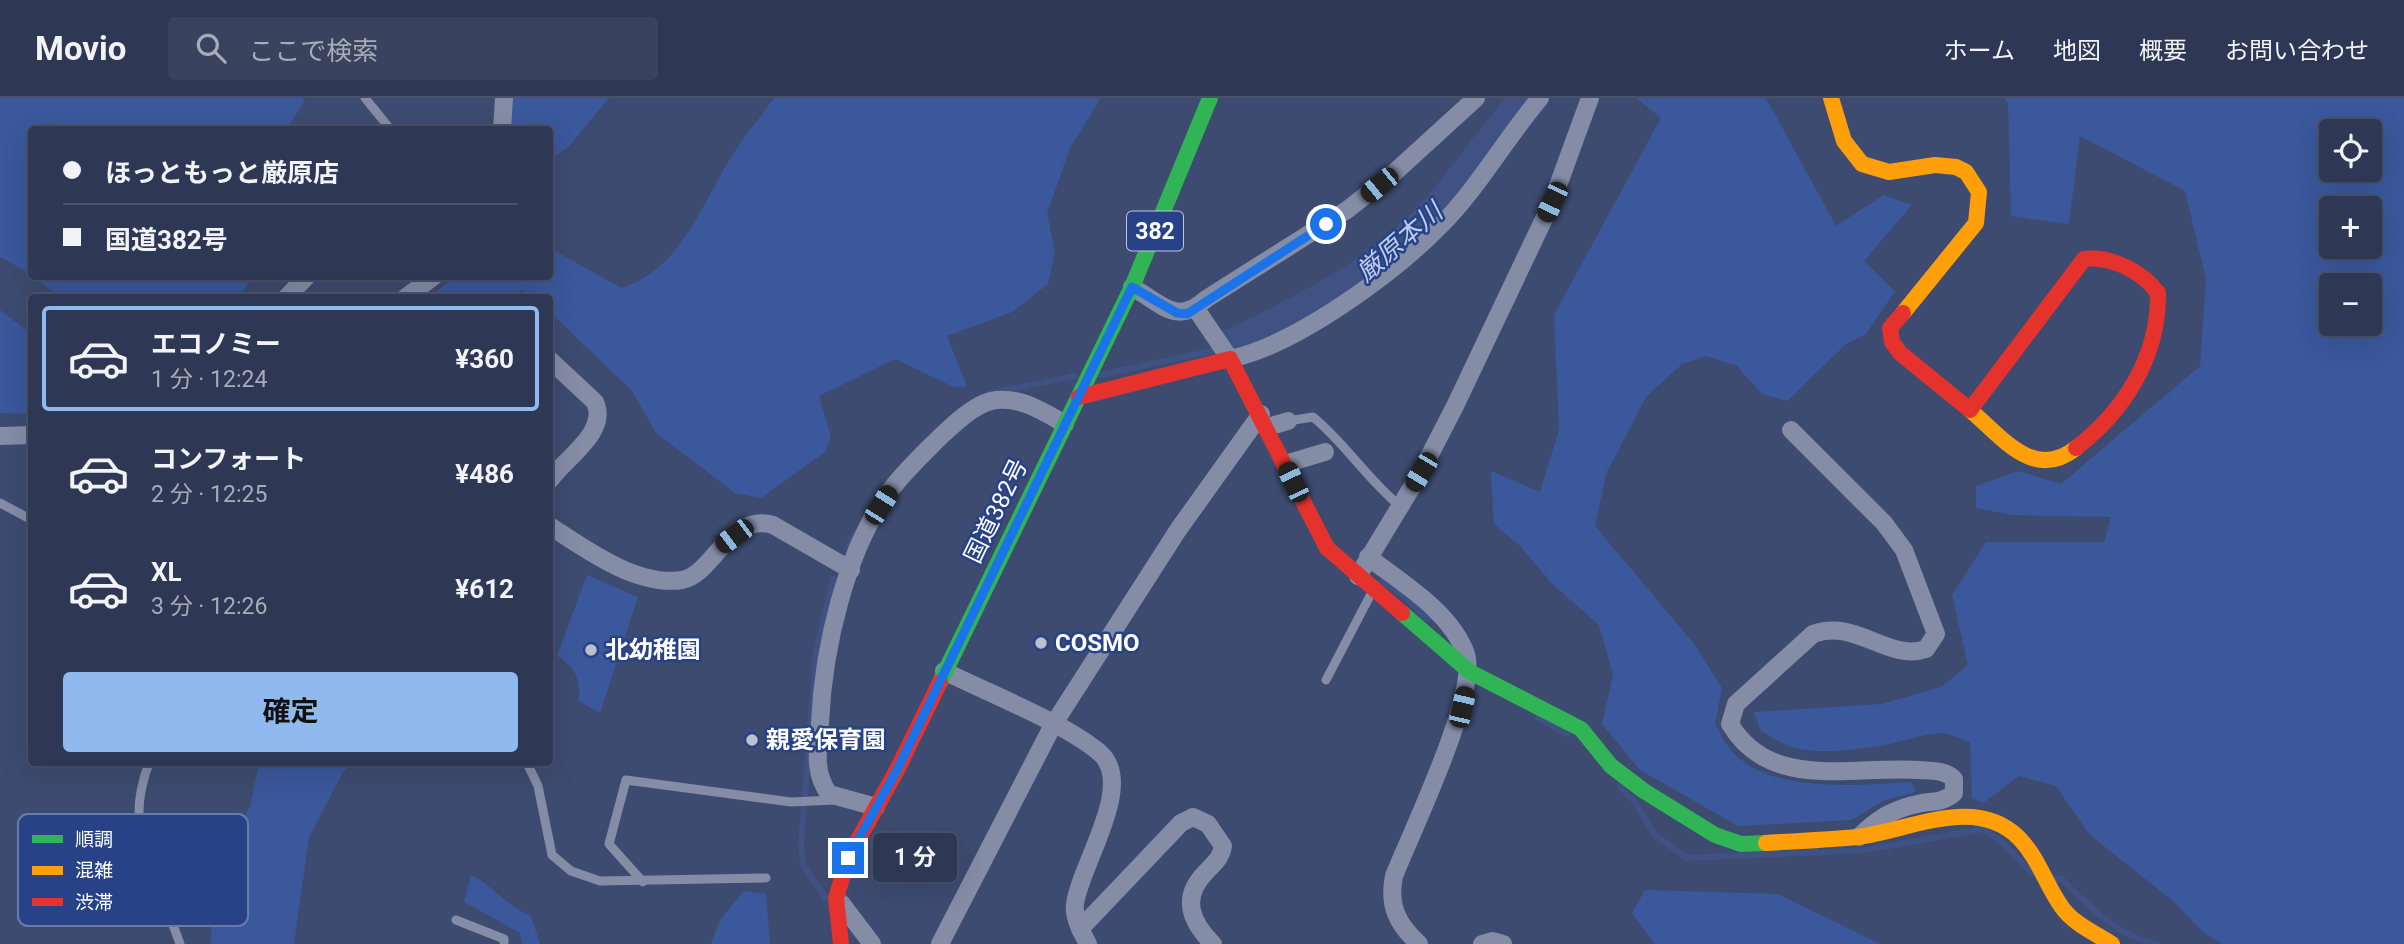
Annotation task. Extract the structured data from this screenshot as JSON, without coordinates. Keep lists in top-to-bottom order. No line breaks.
{"streets":{"main road":["382","国道382号"]},"water":["厳原本川"],"places":["COSMO","北幼稚園","親愛保育園"],"legend":["順調","混雑","渋滞"],"page":{"header":"Movio","search":"ここで検索","nav":["ホーム","地図","概要","お問い合わせ"],"map_buttons":["+","−"],"banner":["ほっともっと厳原店","国道382号"],"list":[{"name":"エコノミー","note":"1 分 · 12:24","value":"¥360"},{"name":"コンフォート","note":"2 分 · 12:25","value":"¥486"},{"name":"XL","note":"3 分 · 12:26","value":"¥612"}],"buttons":"確定","bubble":"1 分"}}
